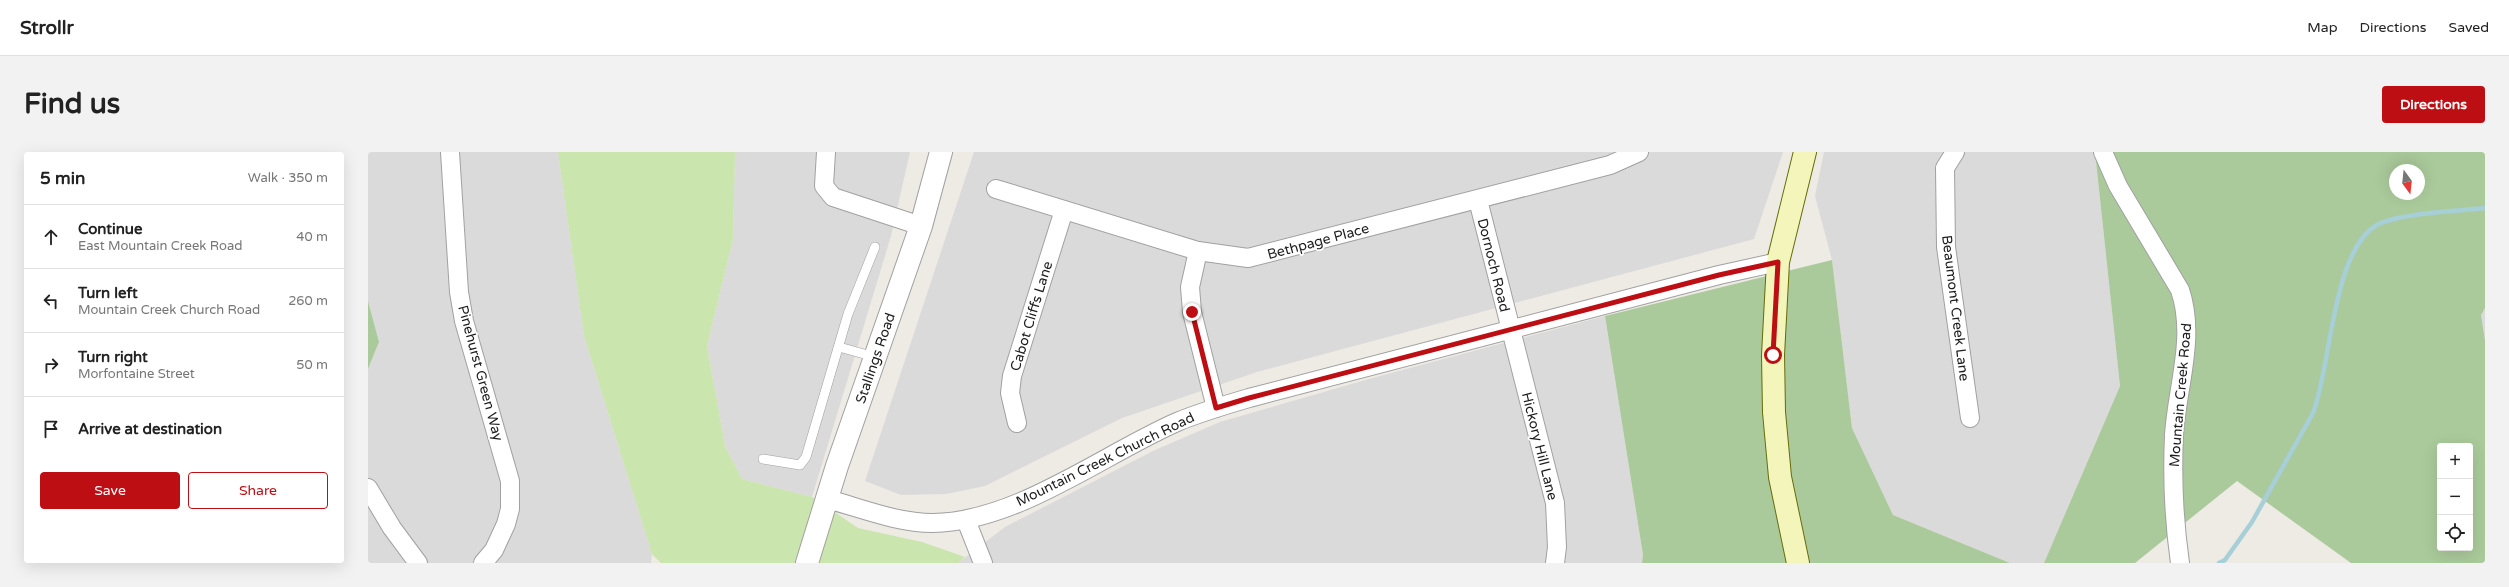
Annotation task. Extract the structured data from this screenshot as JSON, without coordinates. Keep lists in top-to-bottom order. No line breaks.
{"streets":{"street":["Bethpage Place","Dornoch Road","Beaumont Creek Lane","Cabot Cliffs Lane","Stallings Road","Pinehurst Green Way","Mountain Creek Road","Hickory Hill Lane","Mountain Creek Church Road"]},"crossings":[["Bethpage Place","Dornoch Road"],["Bethpage Place","Cabot Cliffs Lane"],["Dornoch Road","Hickory Hill Lane"],["Dornoch Road","Mountain Creek Church Road"],["Stallings Road","Mountain Creek Church Road"],["Hickory Hill Lane","Mountain Creek Church Road"]],"north":"bottom","page":{"header":"Strollr","nav":["Map","Directions","Saved"],"buttons":["Directions",["Save","Share"]],"title":"Find us","heading":["5 min","Walk · 350 m"],"list":[["Continue","East Mountain Creek Road","40 m"],["Turn left","Mountain Creek Church Road","260 m"],["Turn right","Morfontaine Street","50 m"],"Arrive at destination"],"map_buttons":["+","−"]}}
